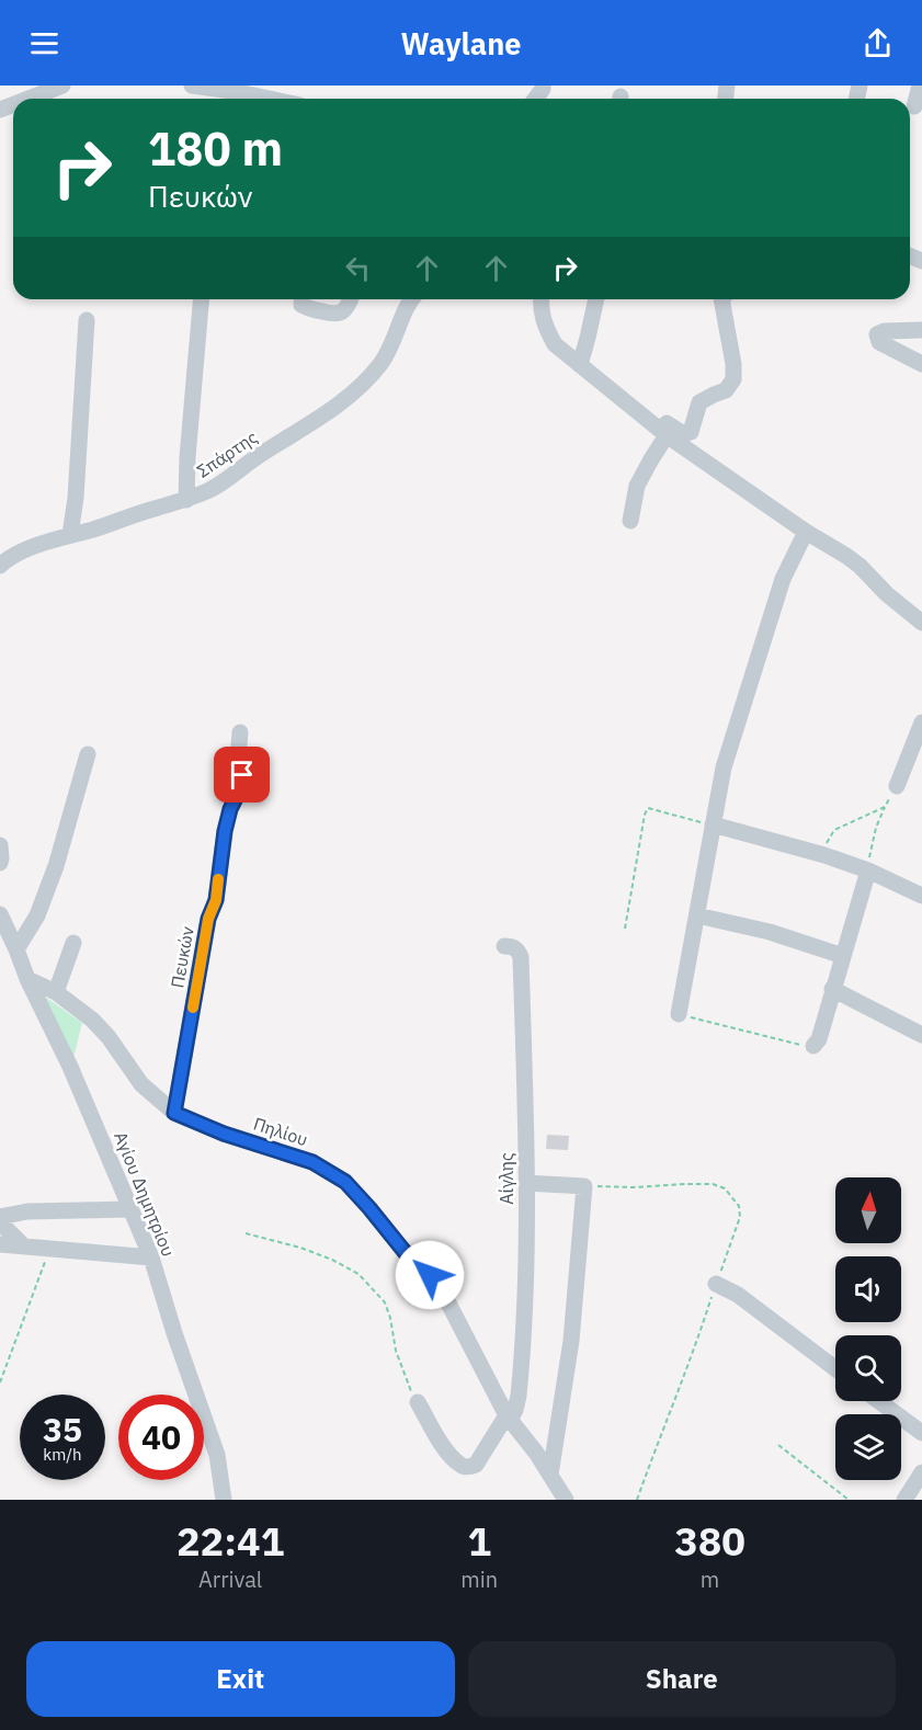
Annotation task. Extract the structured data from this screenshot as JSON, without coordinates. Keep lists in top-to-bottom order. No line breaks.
{"streets":{"street":["Σπάρτης","Πευκών","Πηλίου","Αίγλης","Αγίου Δημητρίου"]},"crossings":[["Πευκών","Πηλίου"],["Πηλίου","Αίγλης"],["Πηλίου","Αγίου Δημητρίου"]],"north":"top","page":{"header":"Waylane","turn":["180 m","Πευκών"],"speed":"35 km/h","limit":"40","eta":["22:41","Arrival","1","min","380","m"],"buttons":["Exit","Share"]}}
